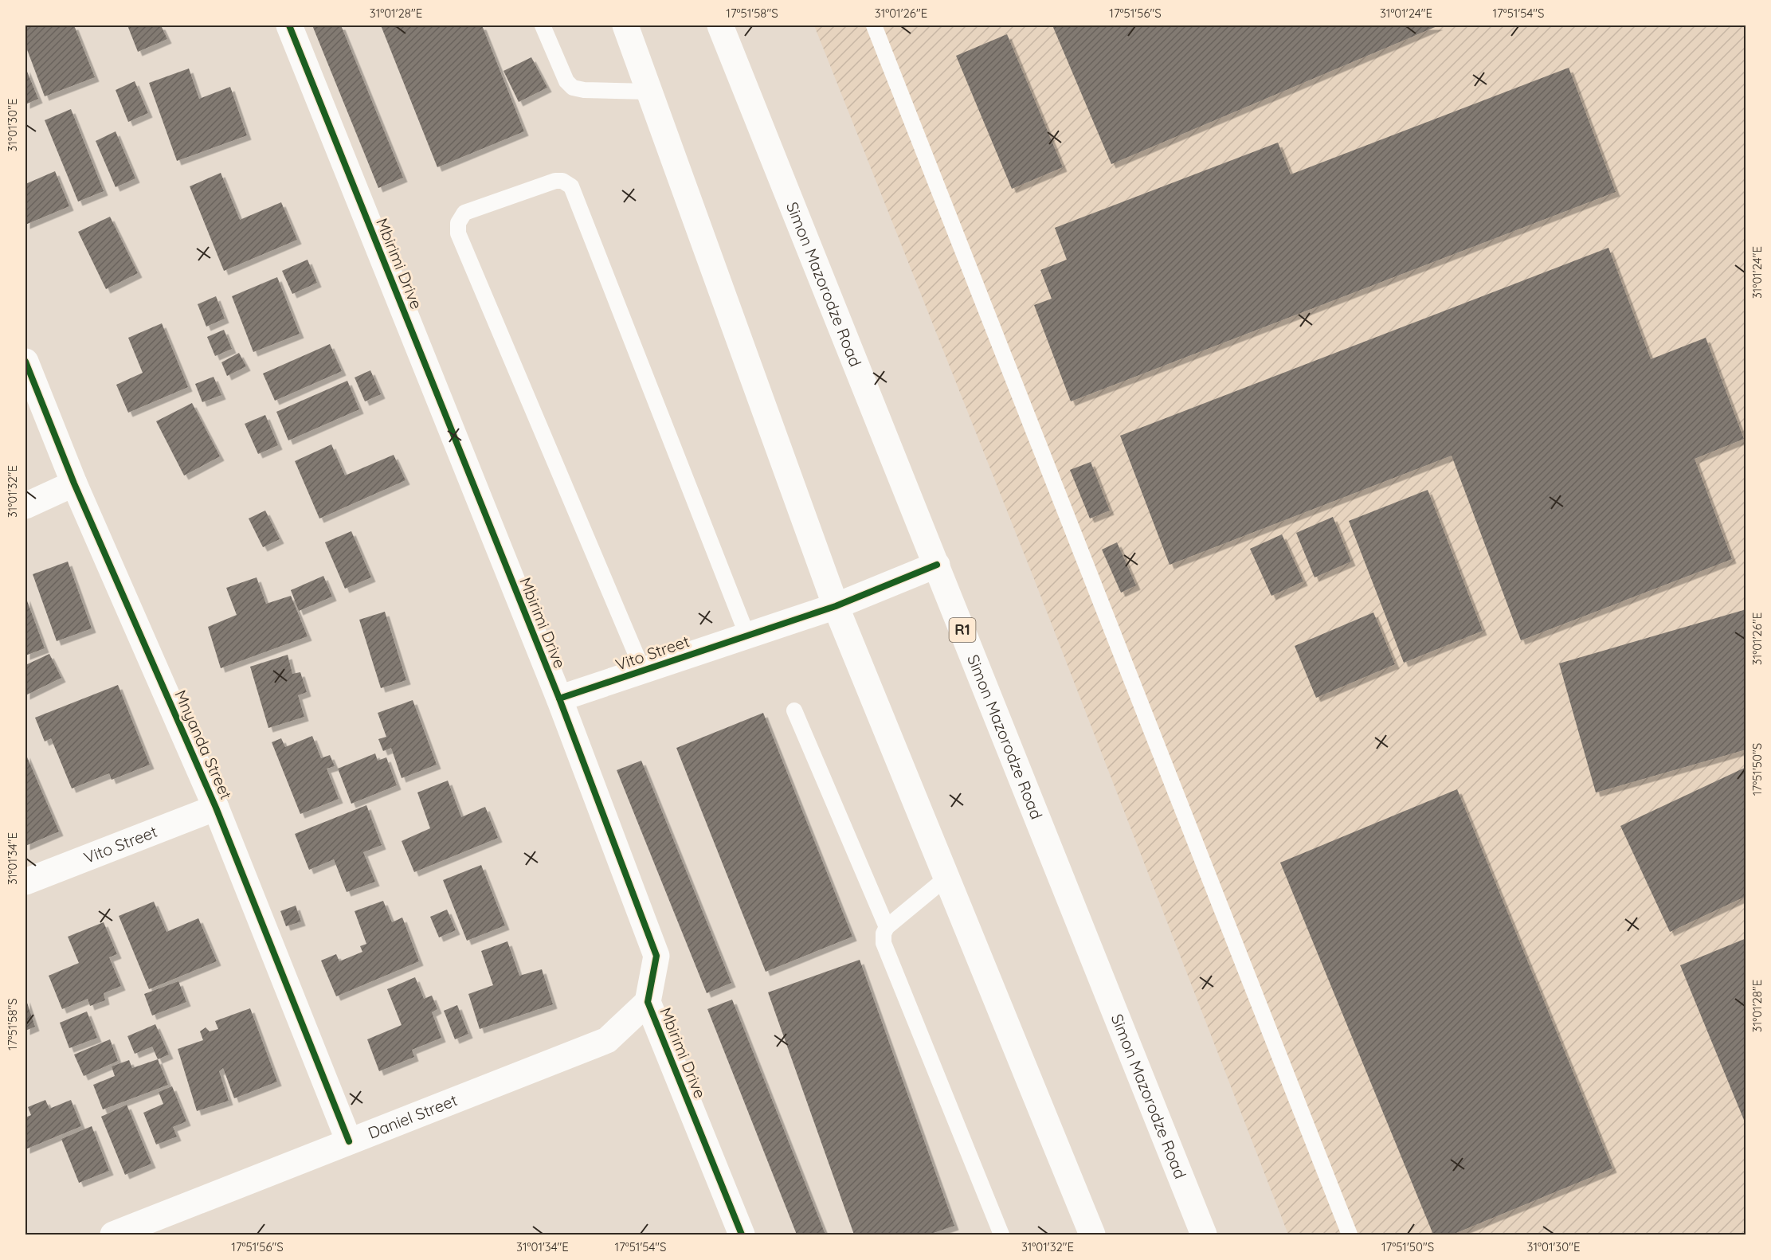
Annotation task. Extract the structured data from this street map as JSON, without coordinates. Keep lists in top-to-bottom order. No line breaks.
{"streets":{"main road":["Mbirimi Drive","Simon Mazorodze Road","R1","Vito Street","Mnyanda Street","Daniel Street"]},"crossings":[["Mbirimi Drive","Vito Street"],["Mbirimi Drive","Daniel Street"],["Simon Mazorodze Road","Vito Street"],["Vito Street","Mnyanda Street"],["Mnyanda Street","Daniel Street"]],"coordinates":["31°01'28\"E","17°51'58\"S","31°01'26\"E","17°51'56\"S","31°01'24\"E","17°51'54\"S","31°01'30\"E","31°01'32\"E","17°51'50\"S","31°01'34\"E"]}
